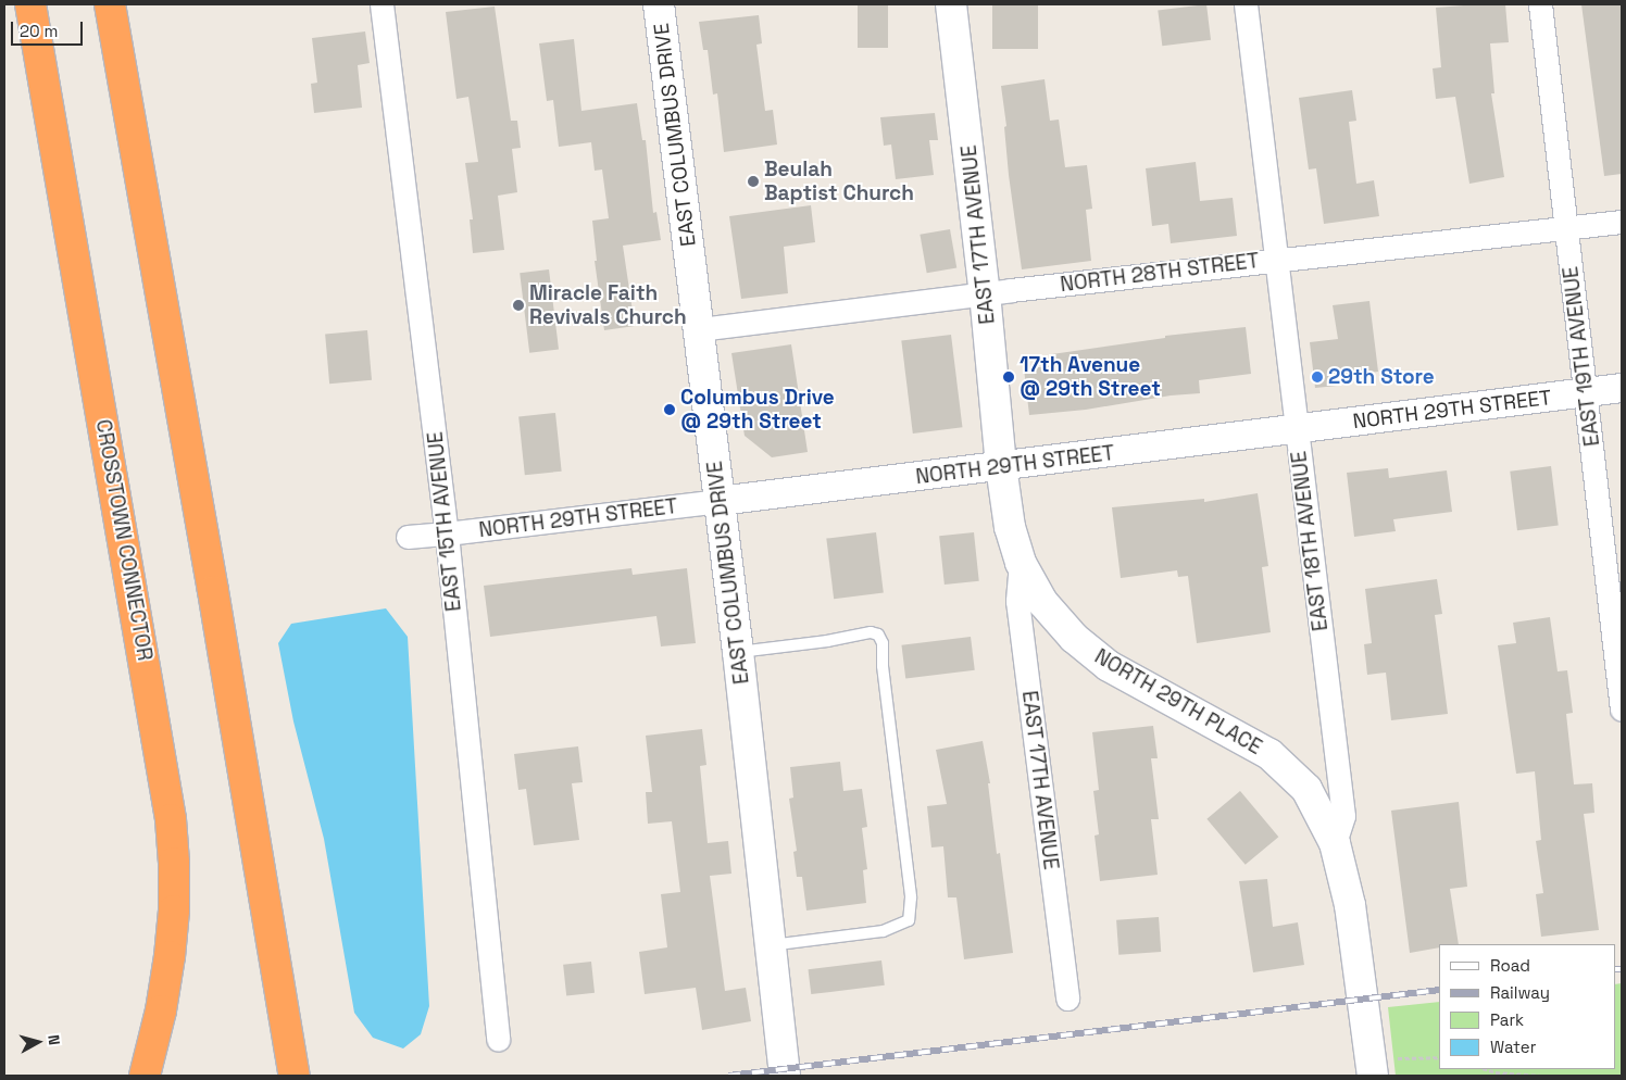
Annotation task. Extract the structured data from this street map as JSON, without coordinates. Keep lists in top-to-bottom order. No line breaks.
{"streets":{"highway":["CROSSTOWN CONNECTOR"],"main road":["EAST COLUMBUS DRIVE","EAST 17TH AVENUE","NORTH 29TH PLACE"],"street":["NORTH 28TH STREET","EAST 19TH AVENUE","NORTH 29TH STREET","EAST 15TH AVENUE","EAST 18TH AVENUE"]},"crossings":[["EAST COLUMBUS DRIVE","NORTH 28TH STREET"],["EAST COLUMBUS DRIVE","NORTH 29TH STREET"],["EAST 17TH AVENUE","NORTH 28TH STREET"],["EAST 17TH AVENUE","NORTH 29TH STREET"],["EAST 17TH AVENUE","NORTH 29TH PLACE"],["NORTH 28TH STREET","EAST 19TH AVENUE"],["NORTH 28TH STREET","EAST 18TH AVENUE"],["EAST 19TH AVENUE","NORTH 29TH STREET"],["NORTH 29TH STREET","EAST 15TH AVENUE"],["NORTH 29TH STREET","EAST 18TH AVENUE"],["NORTH 29TH STREET","NORTH 29TH PLACE"],["EAST 18TH AVENUE","NORTH 29TH PLACE"]],"places":["Beulah Baptist Church","Miracle Faith Revivals Church","17th Avenue @ 29th Street","29th Store","Columbus Drive @ 29th Street"],"legend":["Road","Railway","Park","Water"],"scale_bar":"20 m","north":"right"}
